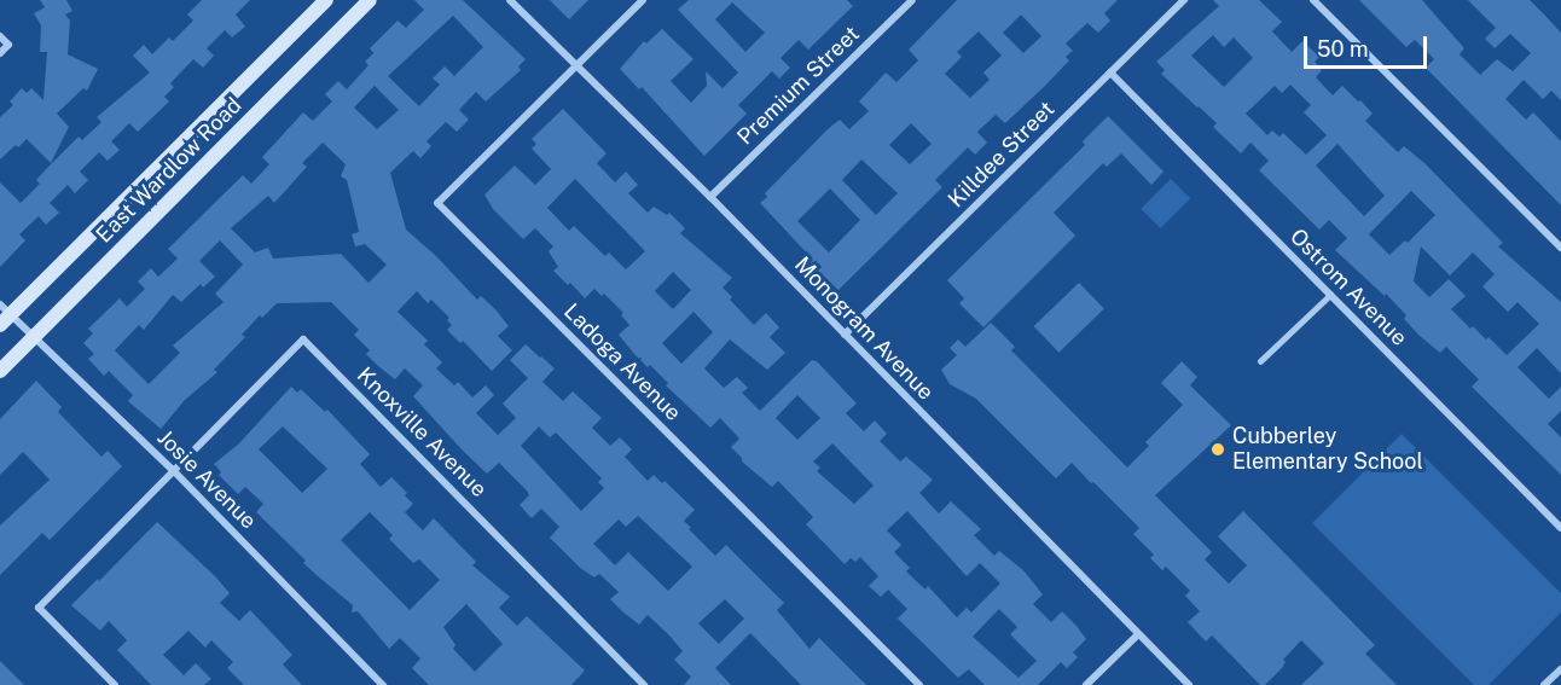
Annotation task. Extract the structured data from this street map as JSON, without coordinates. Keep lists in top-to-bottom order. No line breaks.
{"streets":{"main road":["East Wardlow Road"],"street":["Premium Street","Killdee Street","Ostrom Avenue","Monogram Avenue","Ladoga Avenue","Knoxville Avenue","Josie Avenue"]},"crossings":[["Premium Street","Monogram Avenue"],["Killdee Street","Ostrom Avenue"],["Killdee Street","Monogram Avenue"],["East Wardlow Road","Josie Avenue"],["Monogram Avenue","Ladoga Avenue"],["Knoxville Avenue","Josie Avenue"]],"places":["Cubberley Elementary School"],"scale_bar":"50 m"}
